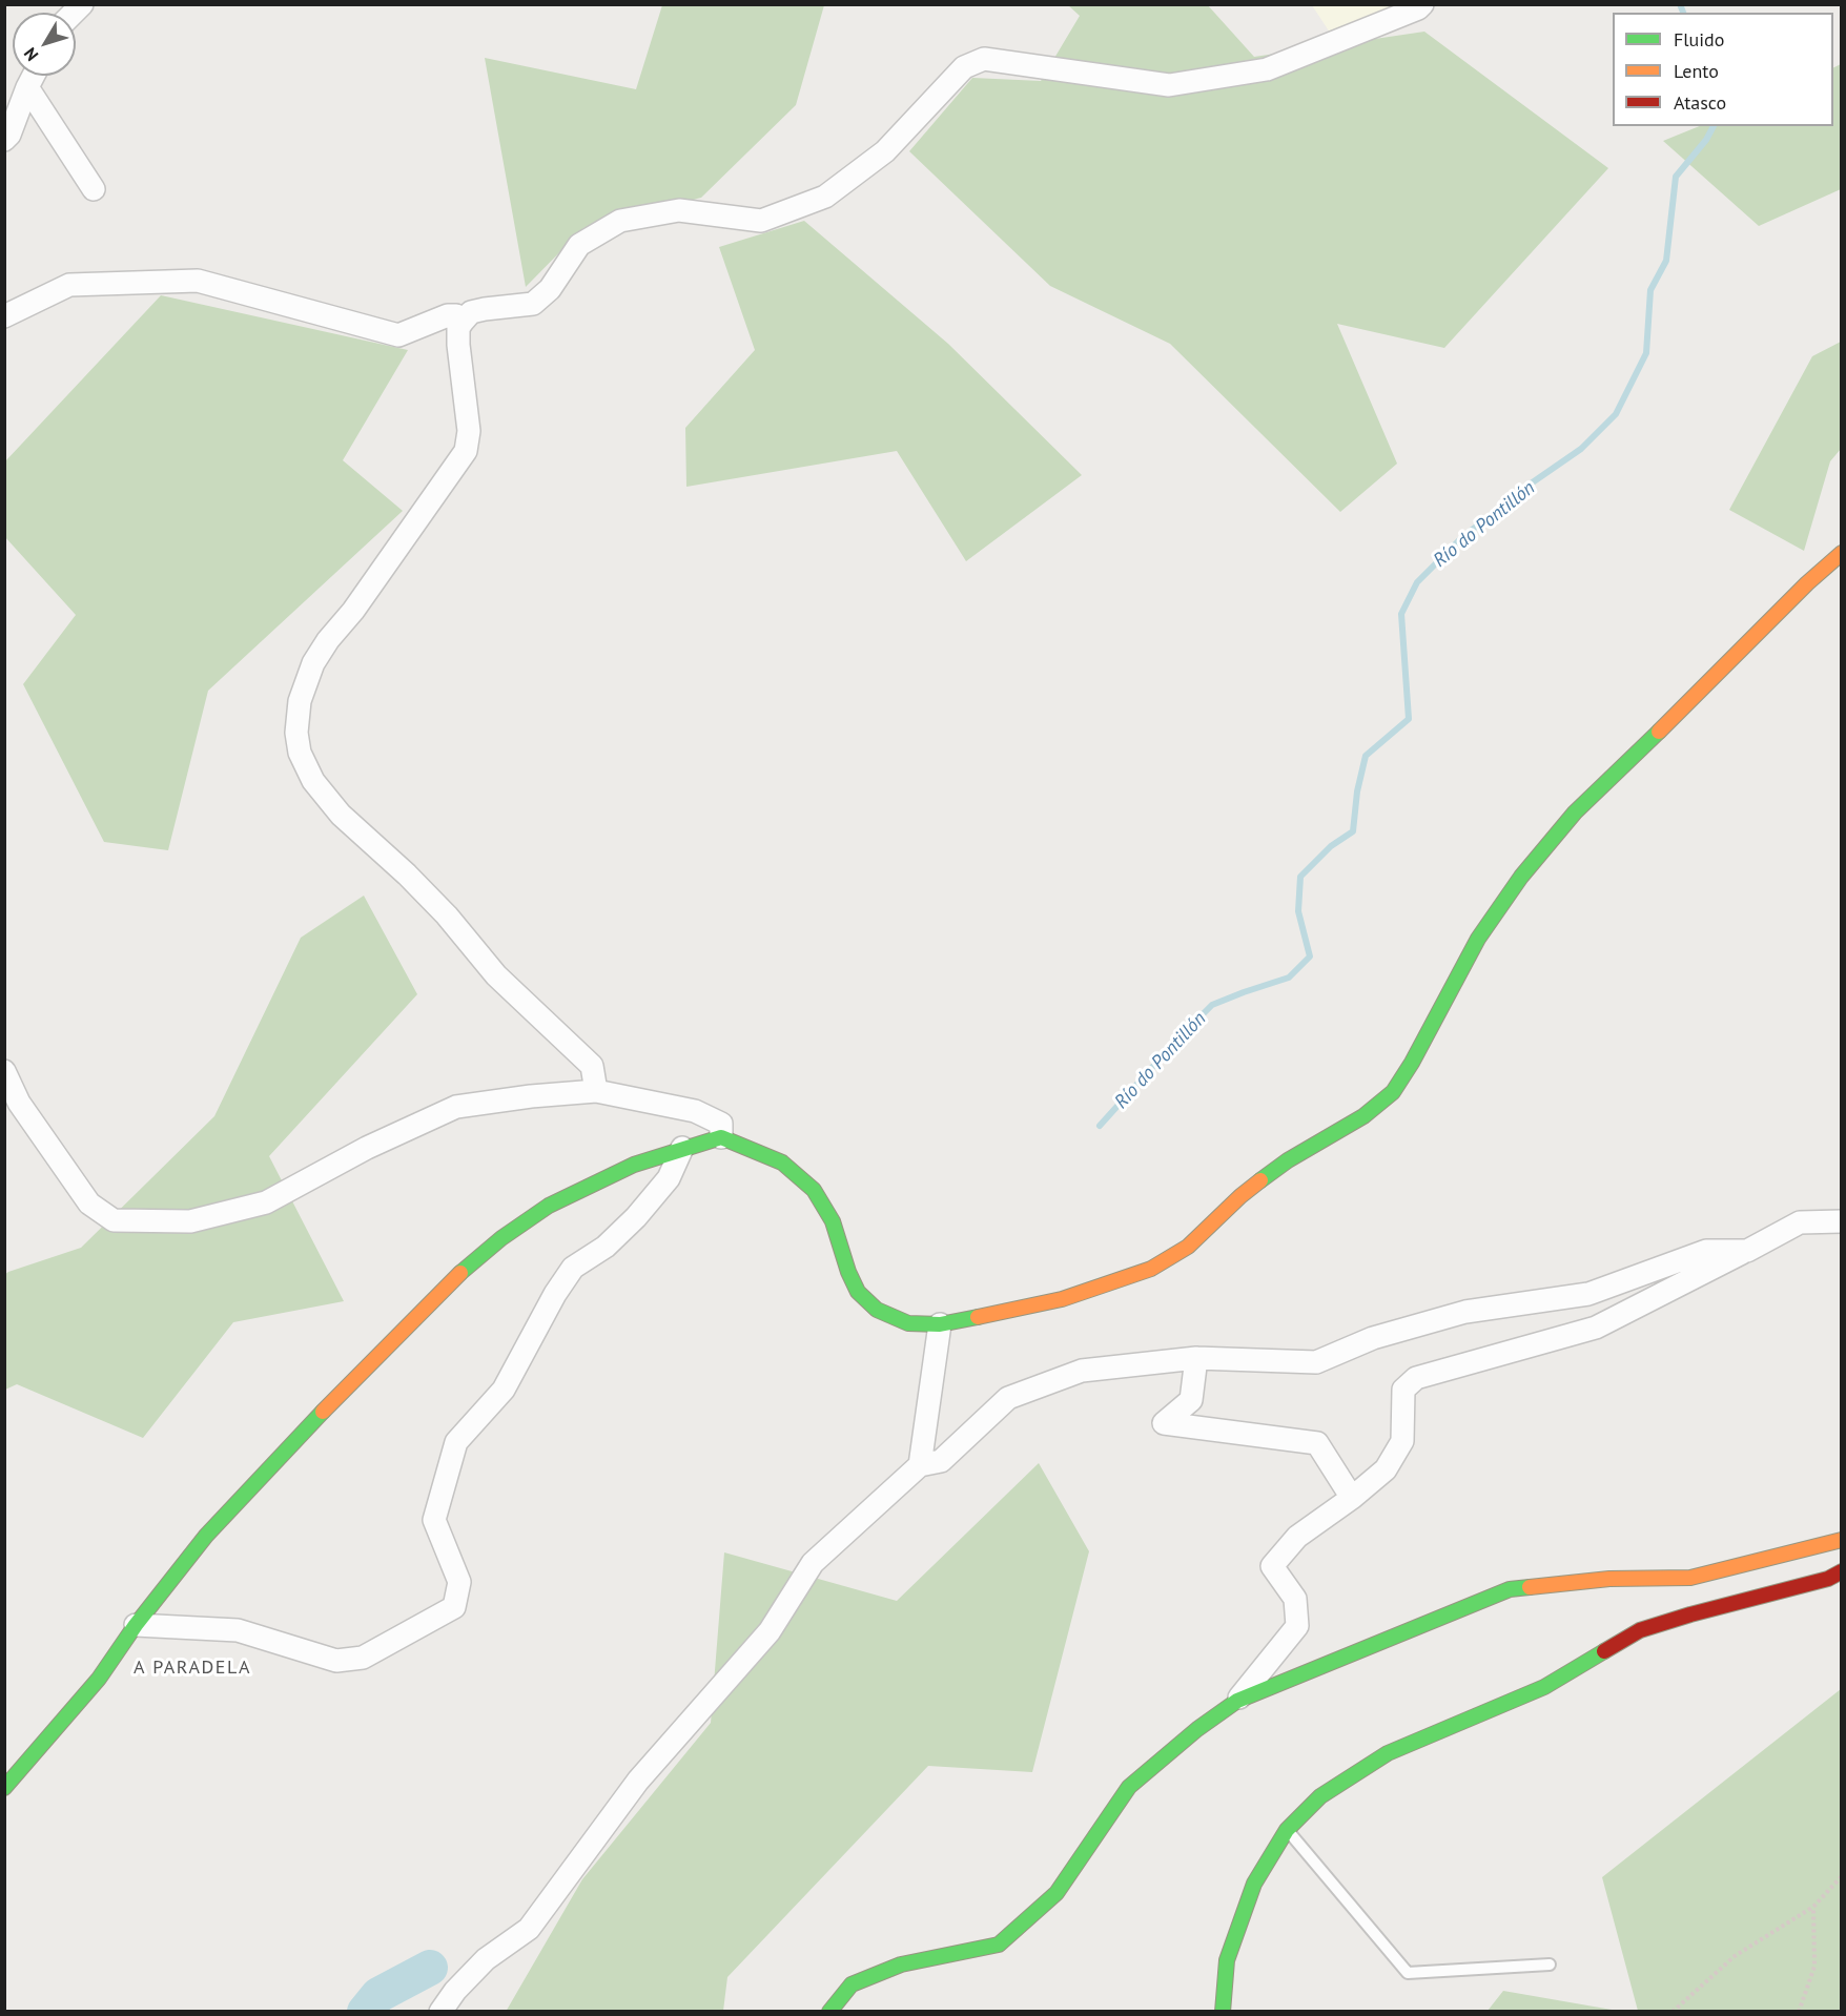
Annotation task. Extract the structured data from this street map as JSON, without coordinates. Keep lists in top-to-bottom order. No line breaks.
{"districts":["A PARADELA"],"water":["Río do Pontillón"],"legend":["Fluido","Lento","Atasco"],"north":"bottom left"}
